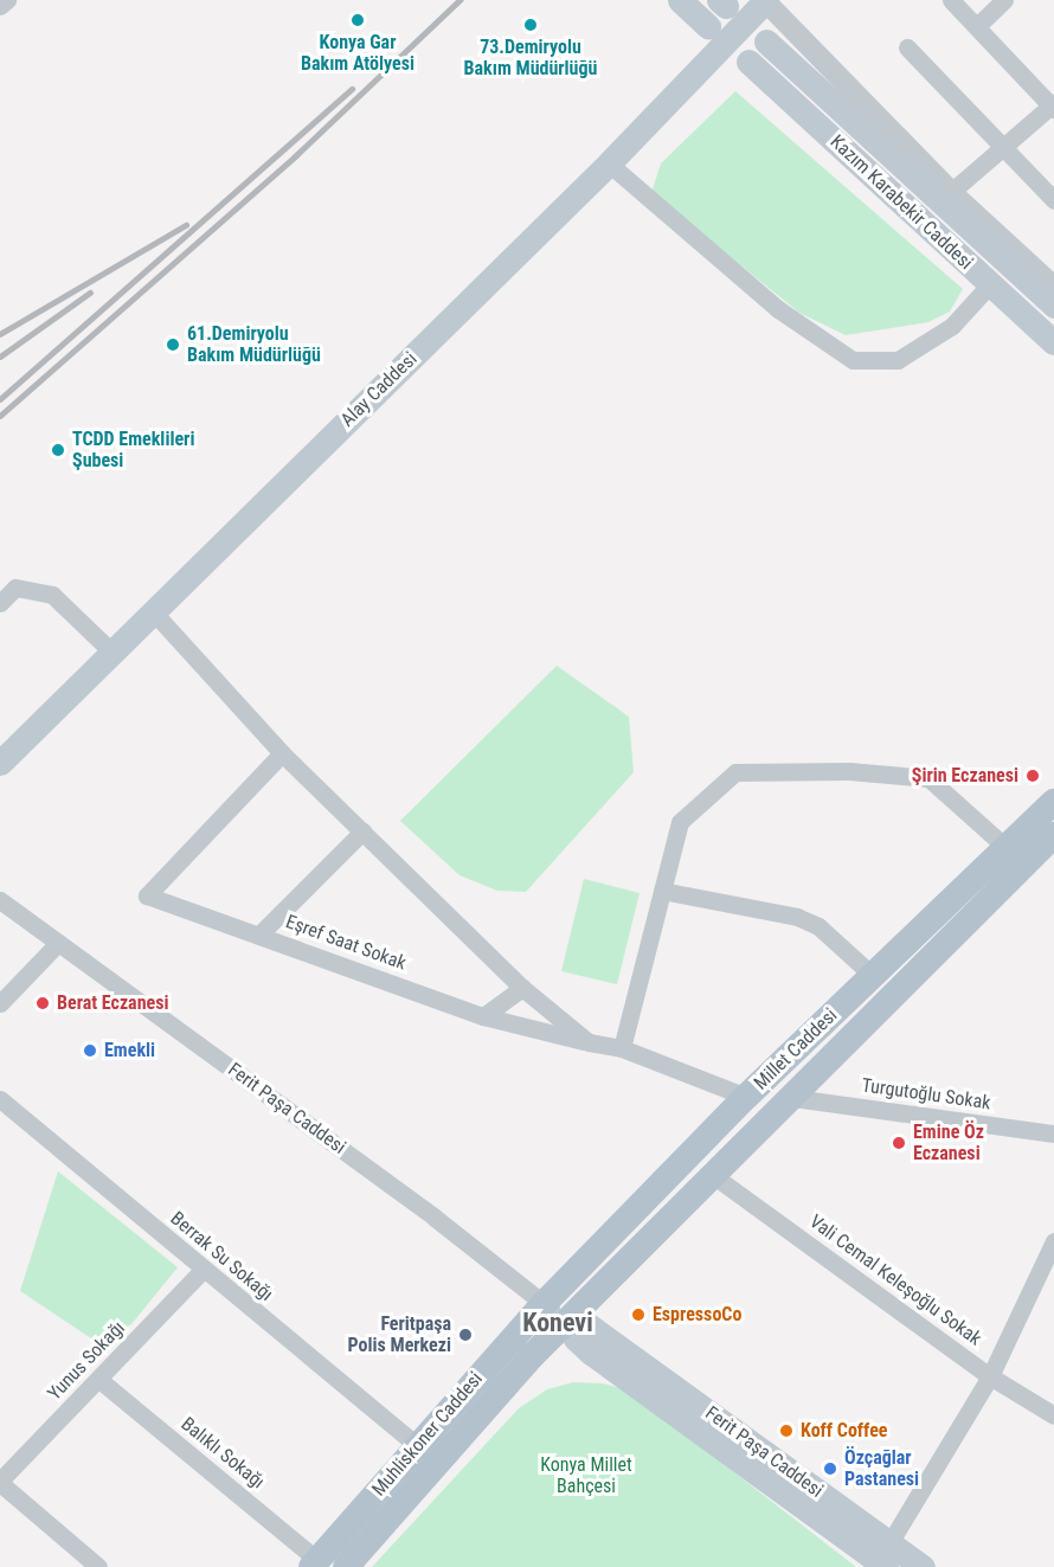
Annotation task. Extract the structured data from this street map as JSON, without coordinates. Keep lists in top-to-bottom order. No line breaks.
{"streets":{"main road":["Kazım Karabekir Caddesi","Alay Caddesi","Millet Caddesi","Ferit Paşa Caddesi","Muhliskoner Caddesi"],"street":["Eşref Saat Sokak","Turgutoğlu Sokak","Berrak Su Sokağı","Vali Cemal Keleşoğlu Sokak","Yunus Sokağı","Balıklı Sokağı"]},"crossings":[["Eşref Saat Sokak","Millet Caddesi"],["Millet Caddesi","Turgutoğlu Sokak"],["Millet Caddesi","Ferit Paşa Caddesi"],["Millet Caddesi","Vali Cemal Keleşoğlu Sokak"],["Millet Caddesi","Muhliskoner Caddesi"],["Ferit Paşa Caddesi","Muhliskoner Caddesi"],["Berrak Su Sokağı","Yunus Sokağı"],["Berrak Su Sokağı","Muhliskoner Caddesi"],["Yunus Sokağı","Balıklı Sokağı"],["Muhliskoner Caddesi","Balıklı Sokağı"]],"districts":["Konevi"],"parks":["Konya Millet Bahçesi"],"places":["Konya Gar Bakım Atölyesi","73.Demiryolu Bakım Müdürlüğü","61.Demiryolu Bakım Müdürlüğü","TCDD Emeklileri Şubesi","Şirin Eczanesi","Berat Eczanesi","Emekli","Emine Öz Eczanesi","EspressoCo","Feritpaşa Polis Merkezi","Koff Coffee","Özçağlar Pastanesi"]}
